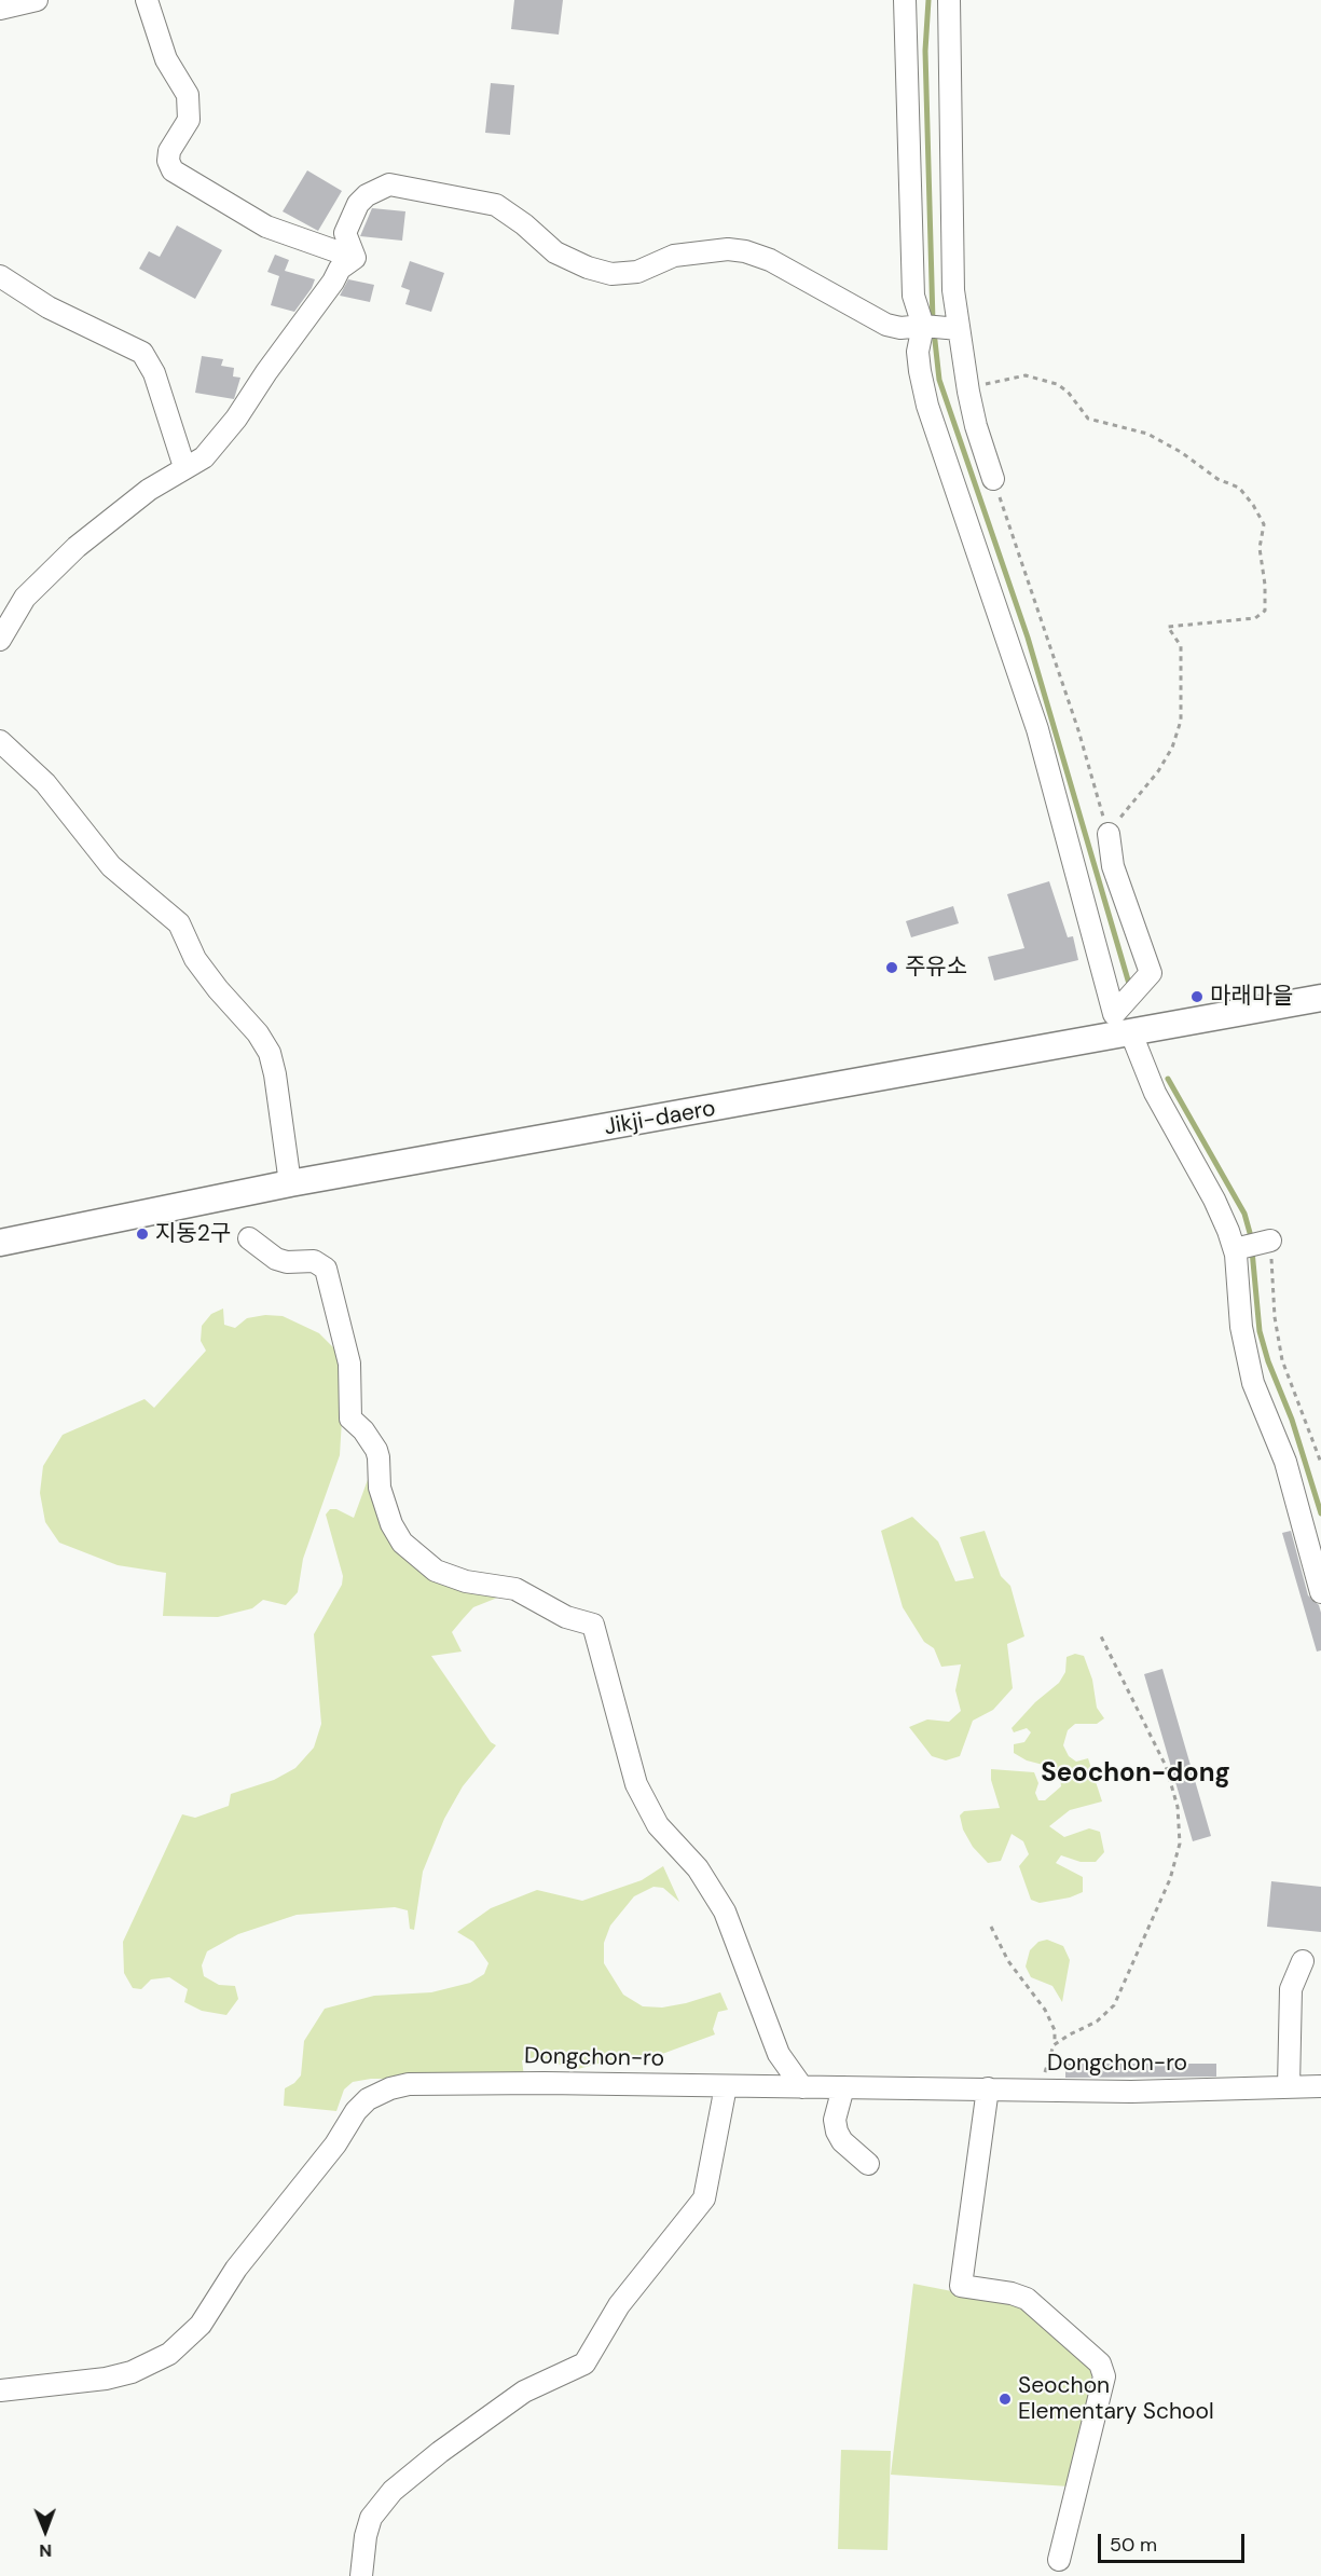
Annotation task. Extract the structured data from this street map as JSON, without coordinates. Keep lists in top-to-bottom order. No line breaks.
{"streets":{"main road":["Jikji-daero"],"street":["Dongchon-ro"]},"districts":["Seochon-dong"],"places":["주유소","마래마을","지동2구","Seochon Elementary School"],"scale_bar":"50 m","north":"bottom"}
